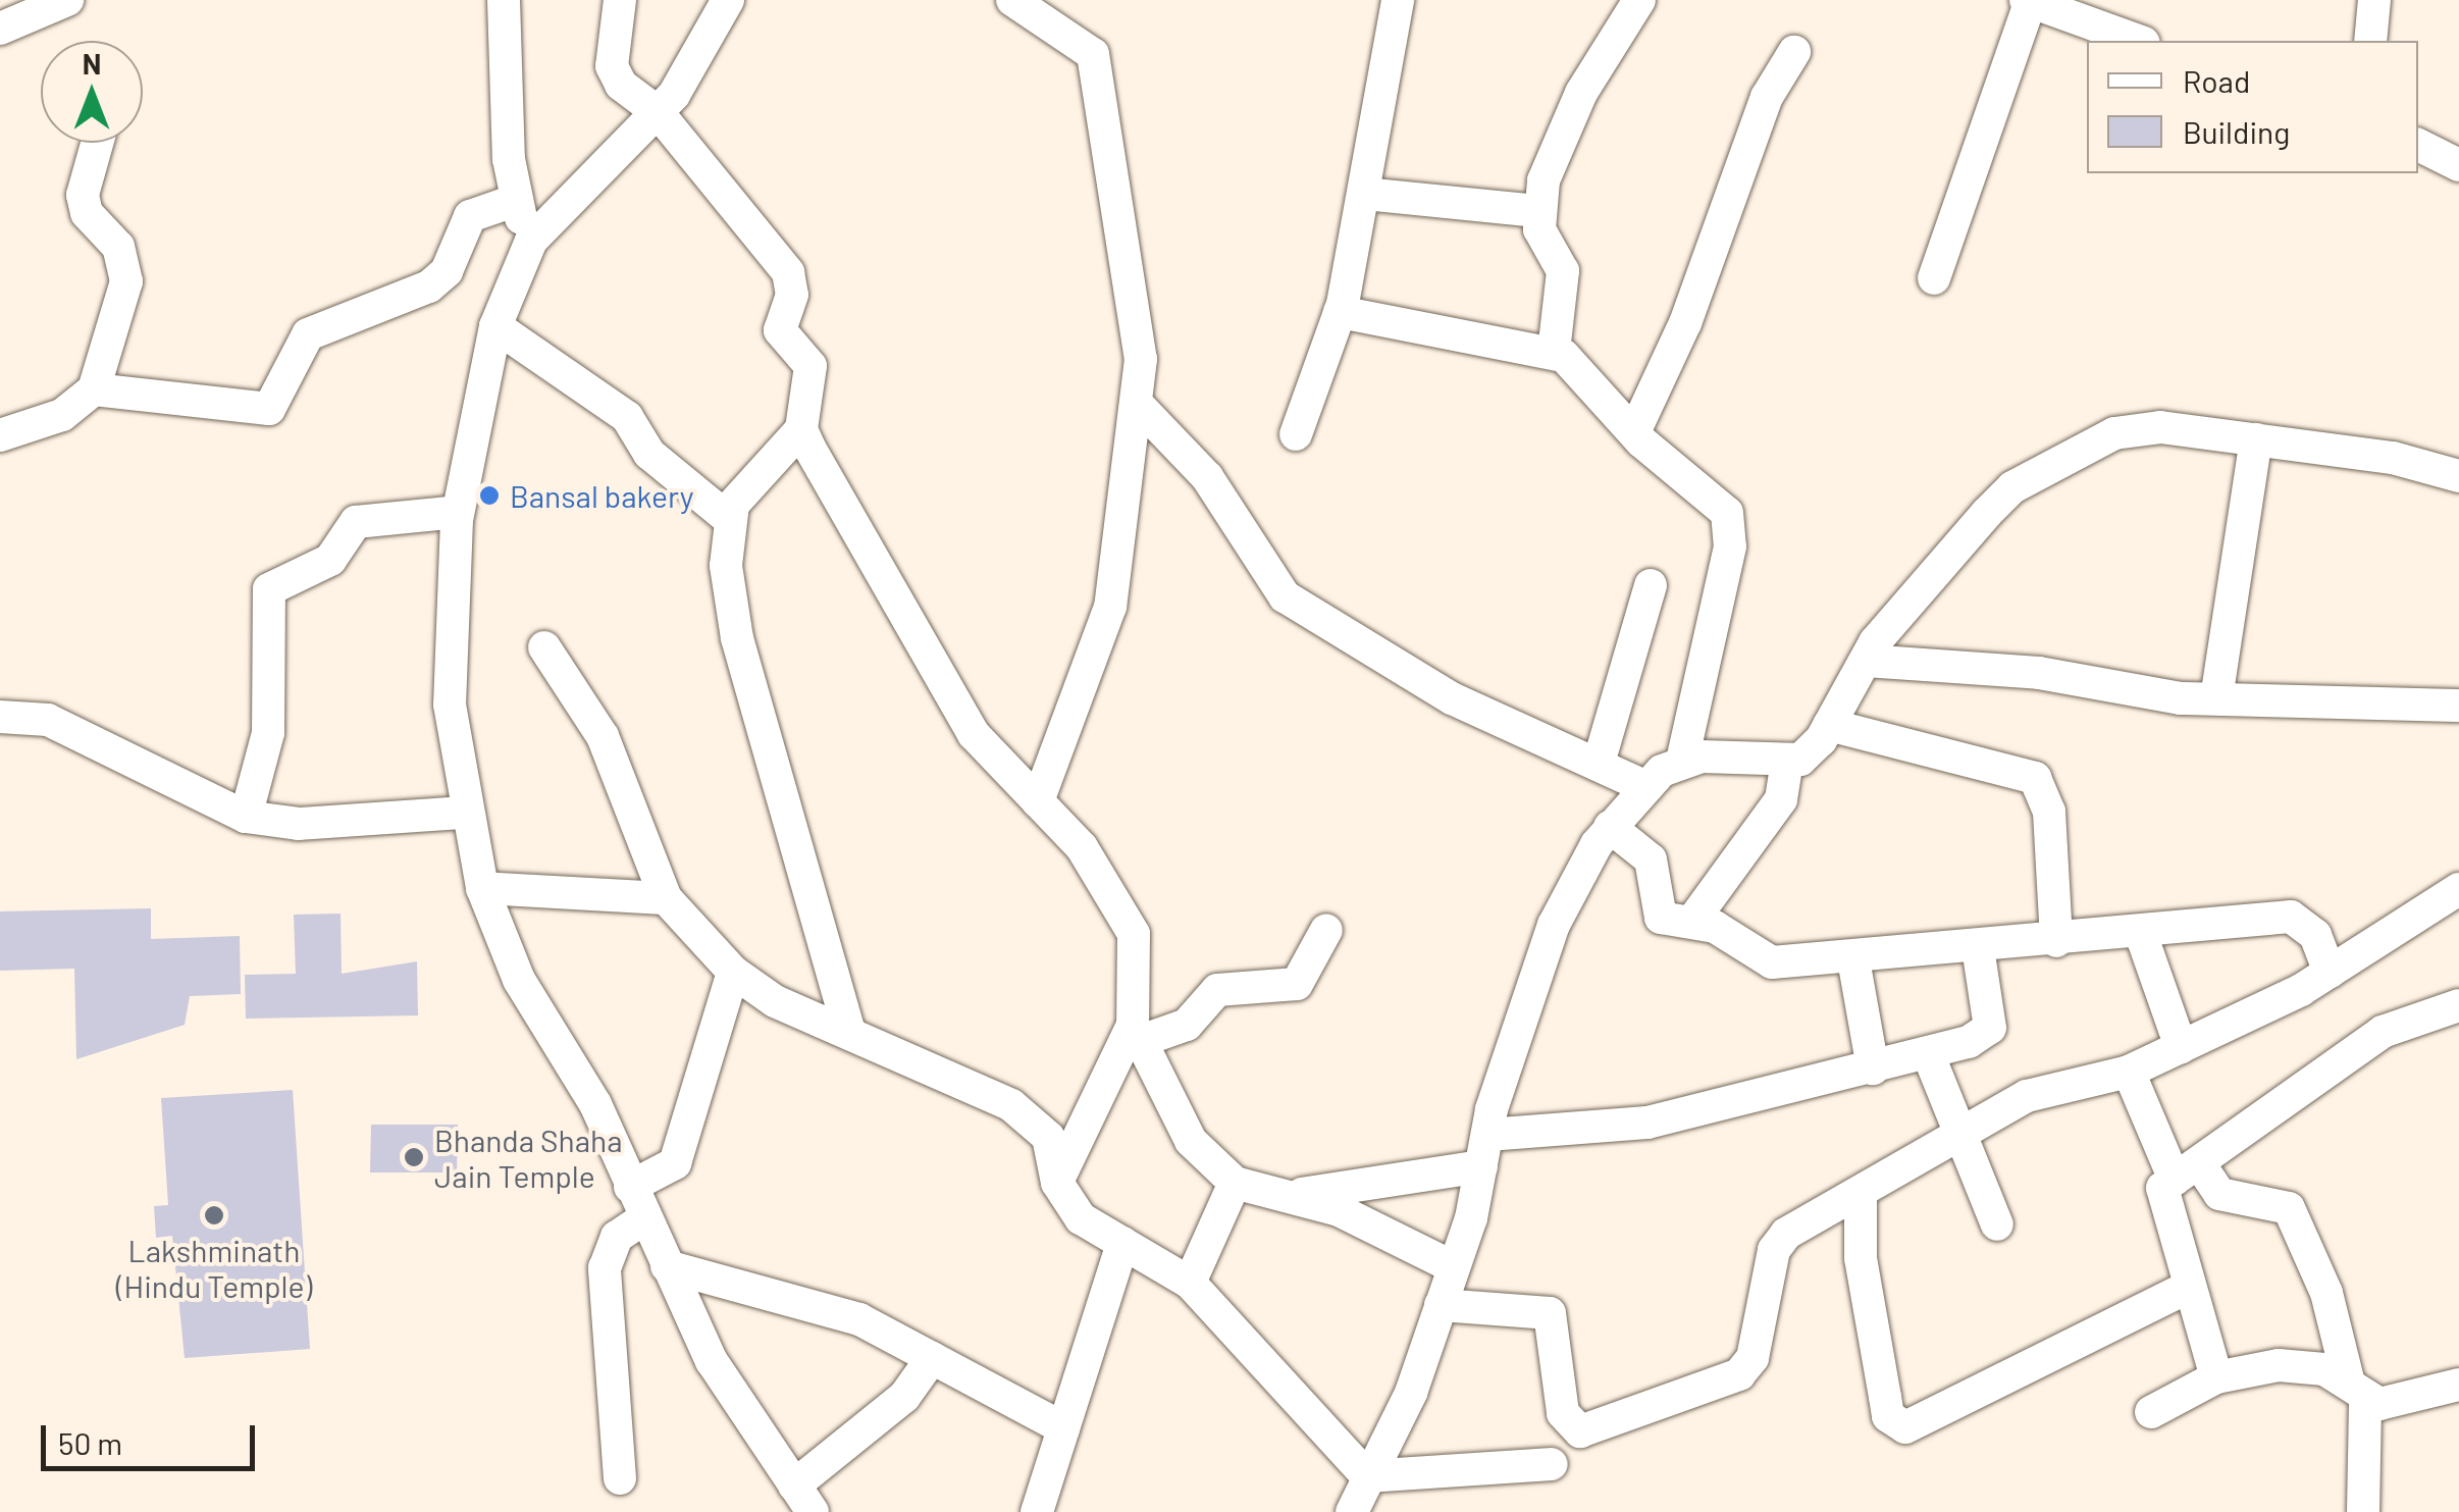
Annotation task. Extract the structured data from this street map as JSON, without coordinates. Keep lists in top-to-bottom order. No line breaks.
{"places":["Bansal bakery","Bhanda Shaha Jain Temple","Lakshminath (Hindu Temple)"],"legend":["Road","Building"],"scale_bar":"50 m","north":"top"}
